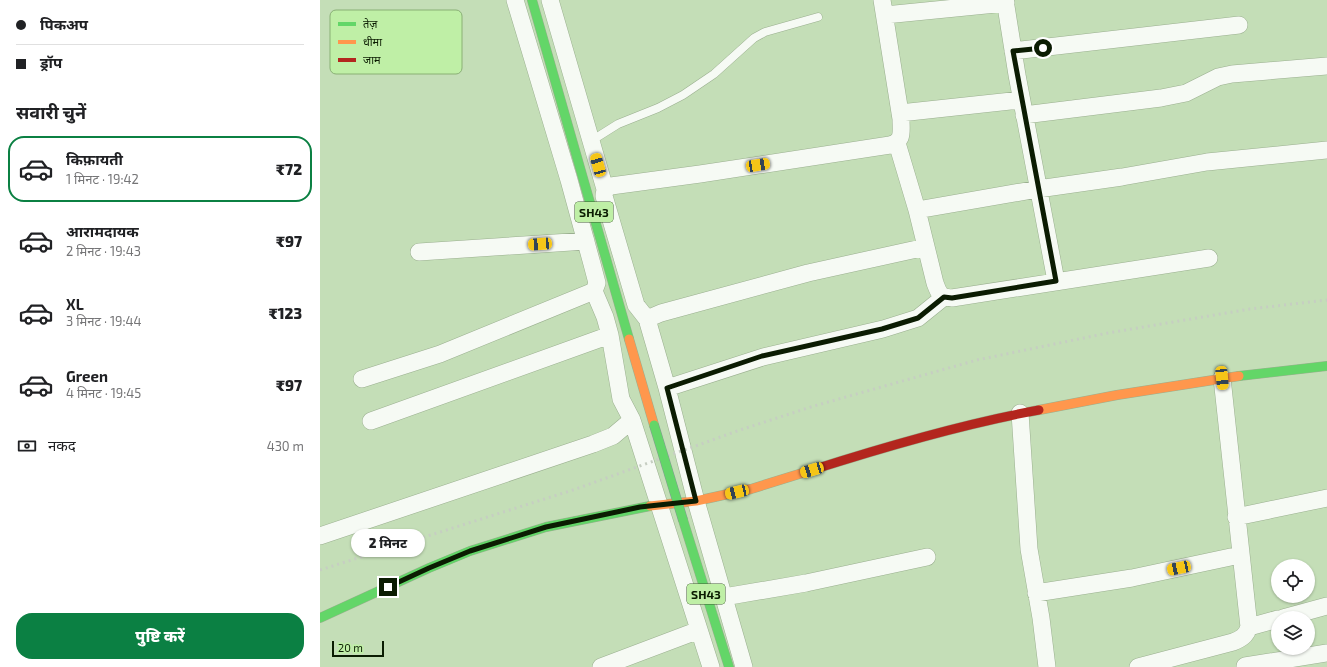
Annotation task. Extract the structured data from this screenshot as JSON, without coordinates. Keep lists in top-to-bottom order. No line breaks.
{"streets":{"street":["SH43"]},"legend":["तेज़","धीमा","जाम"],"scale_bar":"20 m","page":{"banner":["पिकअप","ड्रॉप"],"heading":"सवारी चुनें","list":[{"name":"किफ़ायती","note":"1 मिनट · 19:42","value":"₹72"},{"name":"आरामदायक","note":"2 मिनट · 19:43","value":"₹97"},{"name":"XL","note":"3 मिनट · 19:44","value":"₹123"},{"name":"Green","note":"4 मिनट · 19:45","value":"₹97"}],"pay":["नकद","430 m"],"bubble":"2 मिनट","buttons":"पुष्टि करें","scale":"20 m"}}
